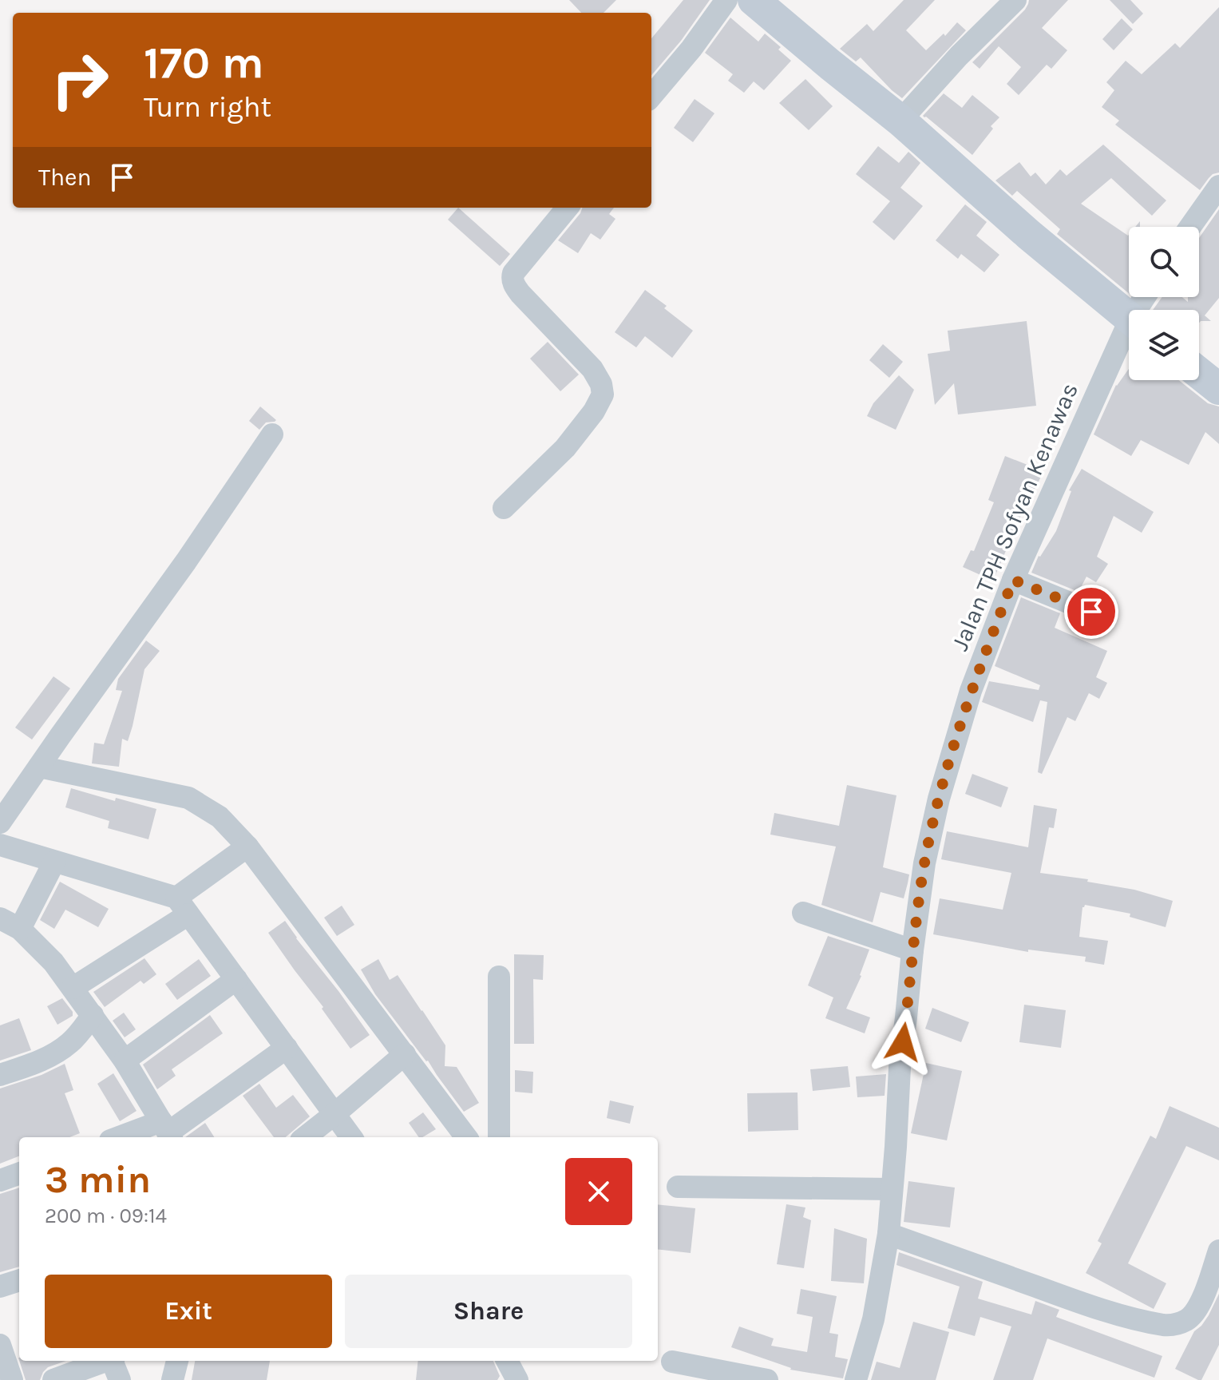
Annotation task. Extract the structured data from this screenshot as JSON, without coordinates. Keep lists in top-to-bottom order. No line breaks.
{"streets":{"street":["Jalan TPH Sofyan Kenawas"]},"page":{"turn":["170 m","Turn right"],"then":"Then","heading":["3 min","200 m · 09:14"],"buttons":["Exit","Share"]}}
